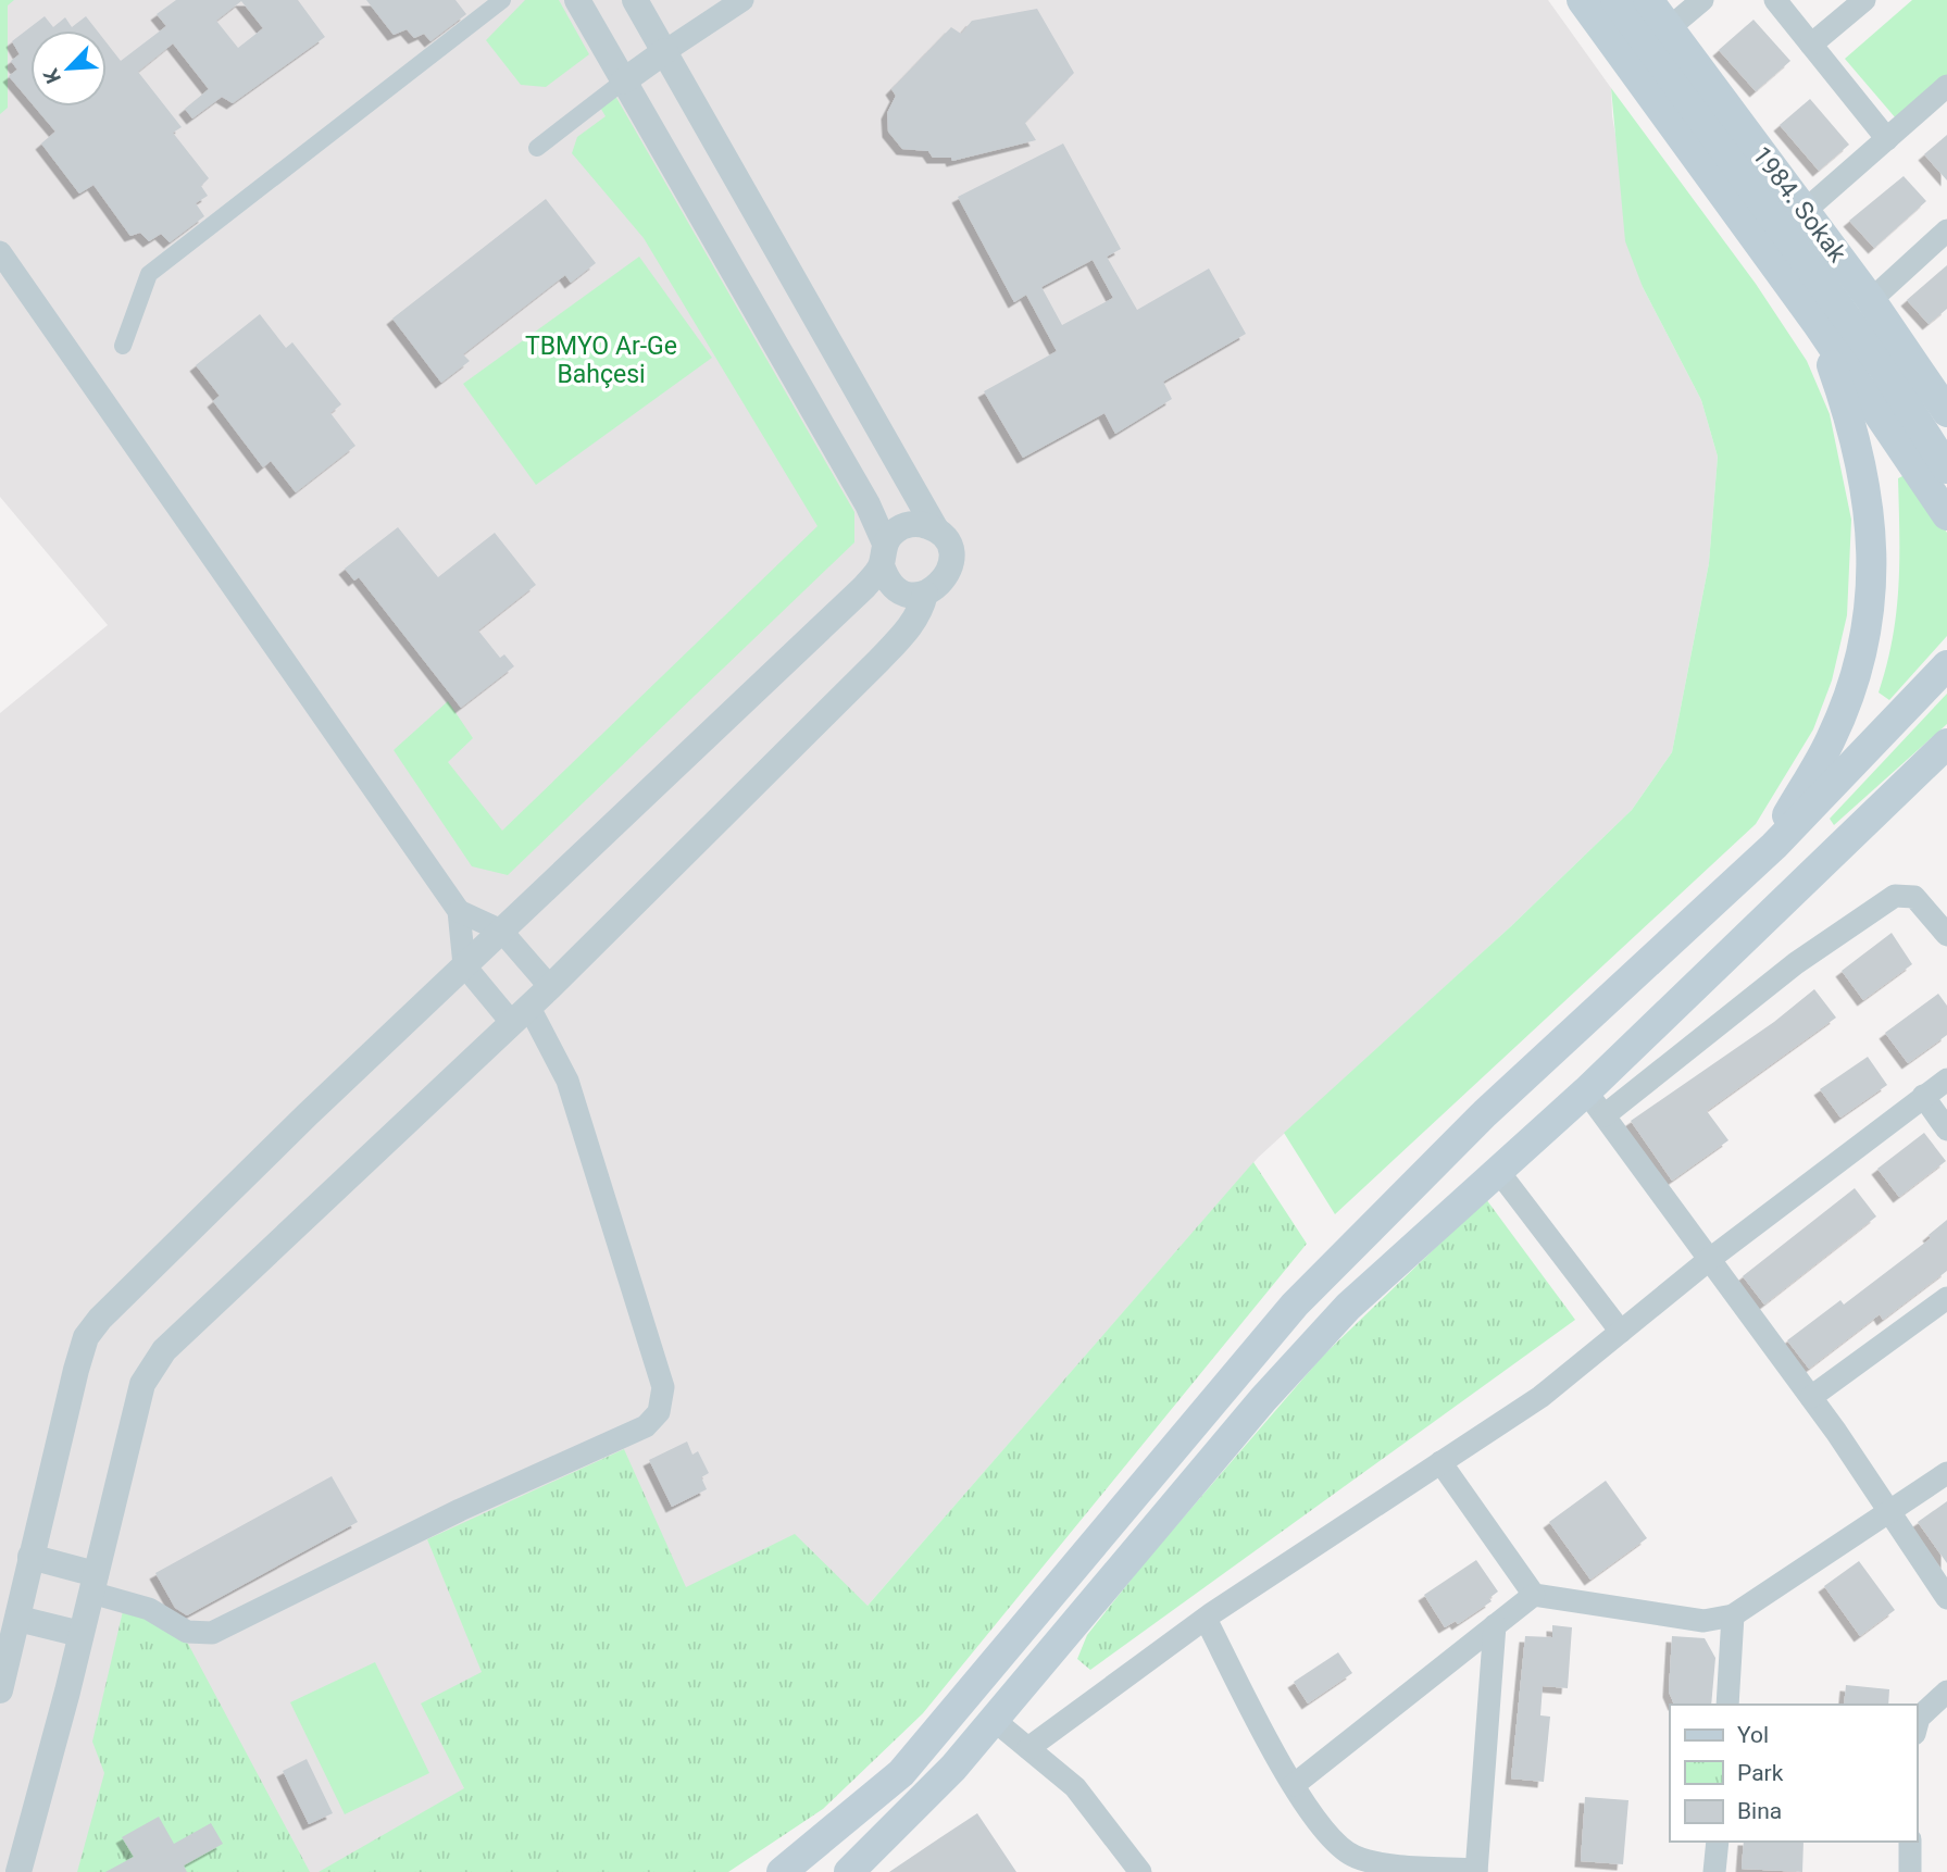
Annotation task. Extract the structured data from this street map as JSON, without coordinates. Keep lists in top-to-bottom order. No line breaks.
{"streets":{"main road":["1984. Sokak"]},"parks":["TBMYO Ar-Ge Bahçesi"],"legend":["Yol","Park","Bina"],"north":"bottom left"}
